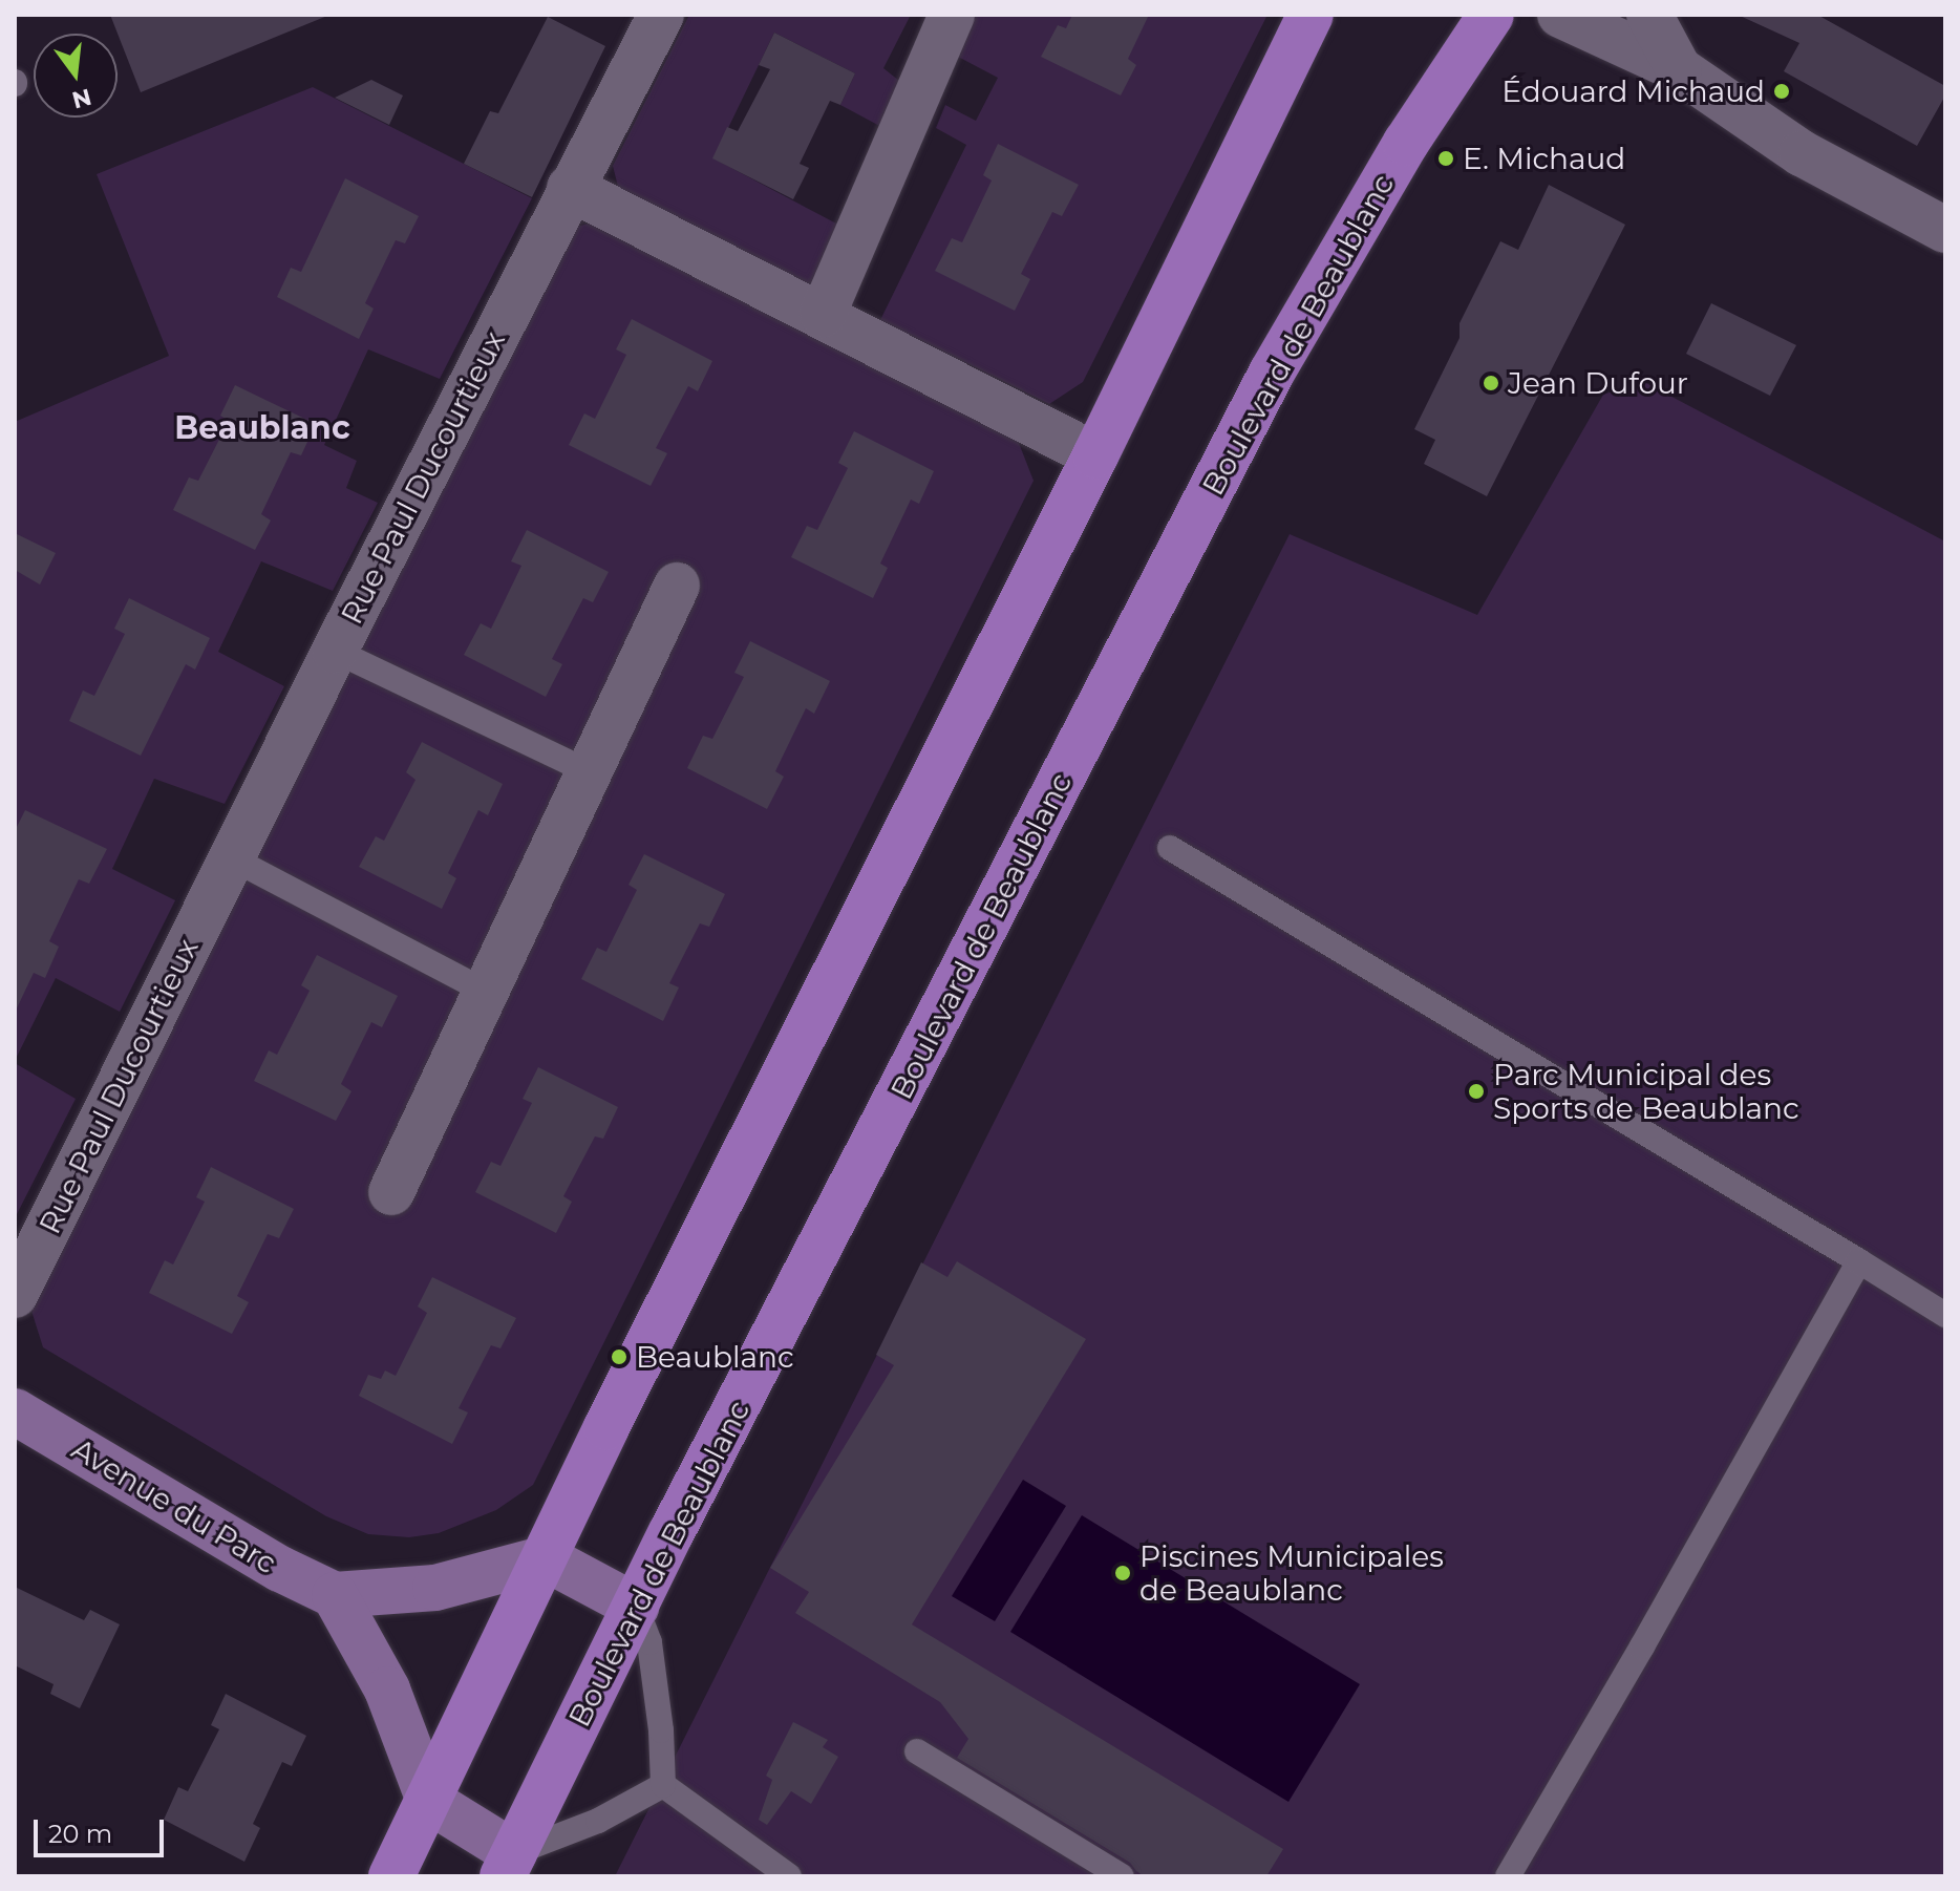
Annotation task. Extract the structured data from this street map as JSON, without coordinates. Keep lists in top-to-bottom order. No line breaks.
{"streets":{"main road":["Boulevard de Beaublanc","Avenue du Parc"],"street":["Rue Paul Ducourtieux"]},"districts":["Beaublanc"],"places":["Édouard Michaud","E. Michaud","Jean Dufour","Parc Municipal des Sports de Beaublanc","Beaublanc","Piscines Municipales de Beaublanc"],"scale_bar":"20 m","north":"bottom"}
